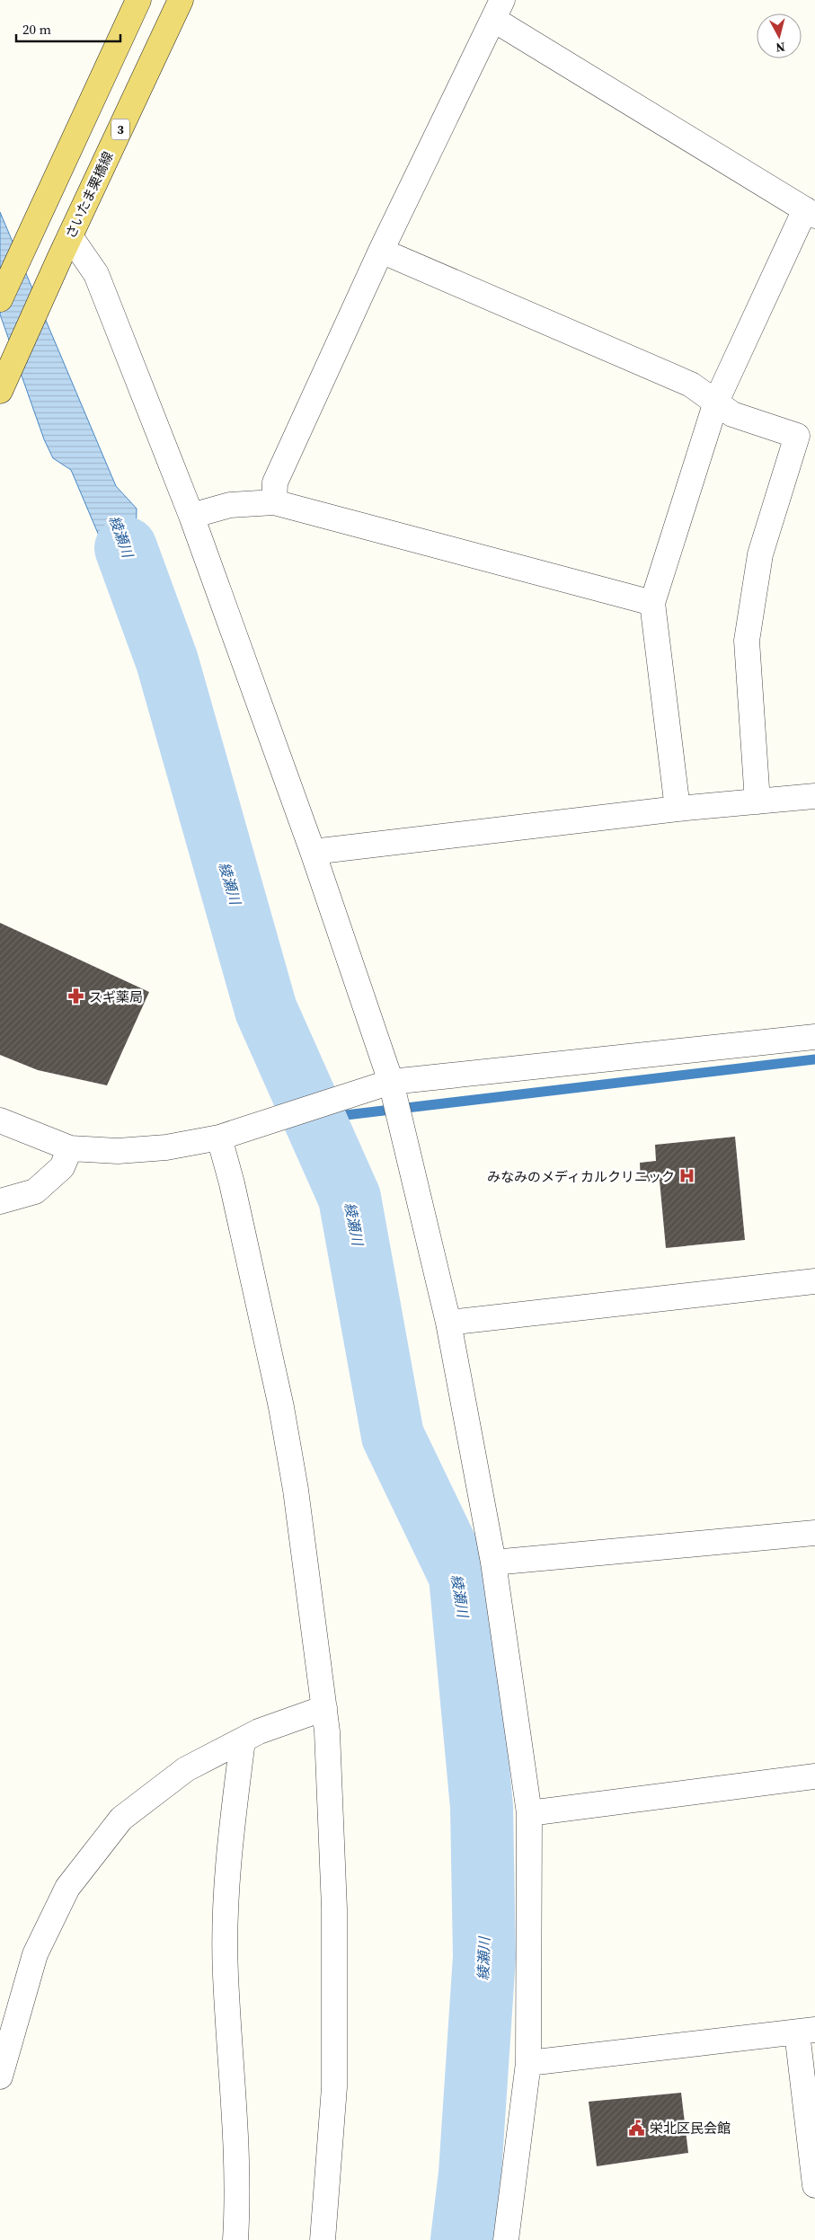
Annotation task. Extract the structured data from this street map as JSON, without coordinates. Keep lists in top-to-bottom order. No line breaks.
{"streets":{"main road":["3","さいたま栗橋線"]},"water":["綾瀬川"],"places":{"pharmacy":["スギ薬局"],"hospital":["みなみのメディカルクリニック"],"public building":["栄北区民会館"]},"scale_bar":"20 m","north":"bottom"}
